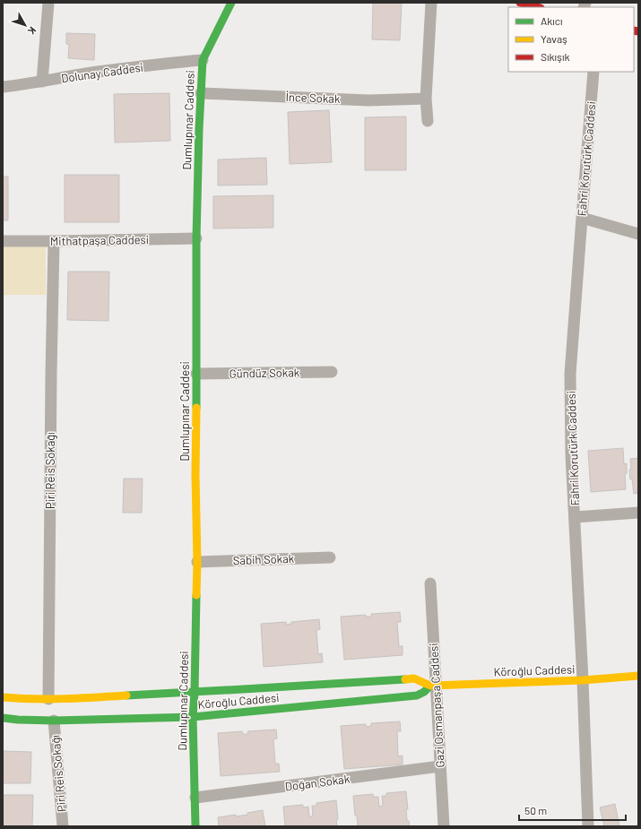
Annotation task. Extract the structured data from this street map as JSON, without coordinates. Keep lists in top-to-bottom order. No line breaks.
{"streets":{"street":["Dolunay Caddesi","İnce Sokak","Dumlupınar Caddesi","Fahri Korutürk Caddesi","Mithatpaşa Caddesi","Gündüz Sokak","Piri Reis Sokağı","Sabih Sokak","Köroğlu Caddesi","Gazi Osmanpaşa Caddesi","Doğan Sokak"]},"crossings":[["Dolunay Caddesi","Dumlupınar Caddesi"],["İnce Sokak","Dumlupınar Caddesi"],["Dumlupınar Caddesi","Mithatpaşa Caddesi"],["Dumlupınar Caddesi","Gündüz Sokak"],["Dumlupınar Caddesi","Sabih Sokak"],["Dumlupınar Caddesi","Köroğlu Caddesi"],["Dumlupınar Caddesi","Doğan Sokak"],["Fahri Korutürk Caddesi","Köroğlu Caddesi"],["Mithatpaşa Caddesi","Piri Reis Sokağı"],["Piri Reis Sokağı","Köroğlu Caddesi"],["Köroğlu Caddesi","Gazi Osmanpaşa Caddesi"],["Gazi Osmanpaşa Caddesi","Doğan Sokak"]],"legend":["Akıcı","Yavaş","Sıkışık"],"scale_bar":"50 m","north":"bottom right"}
